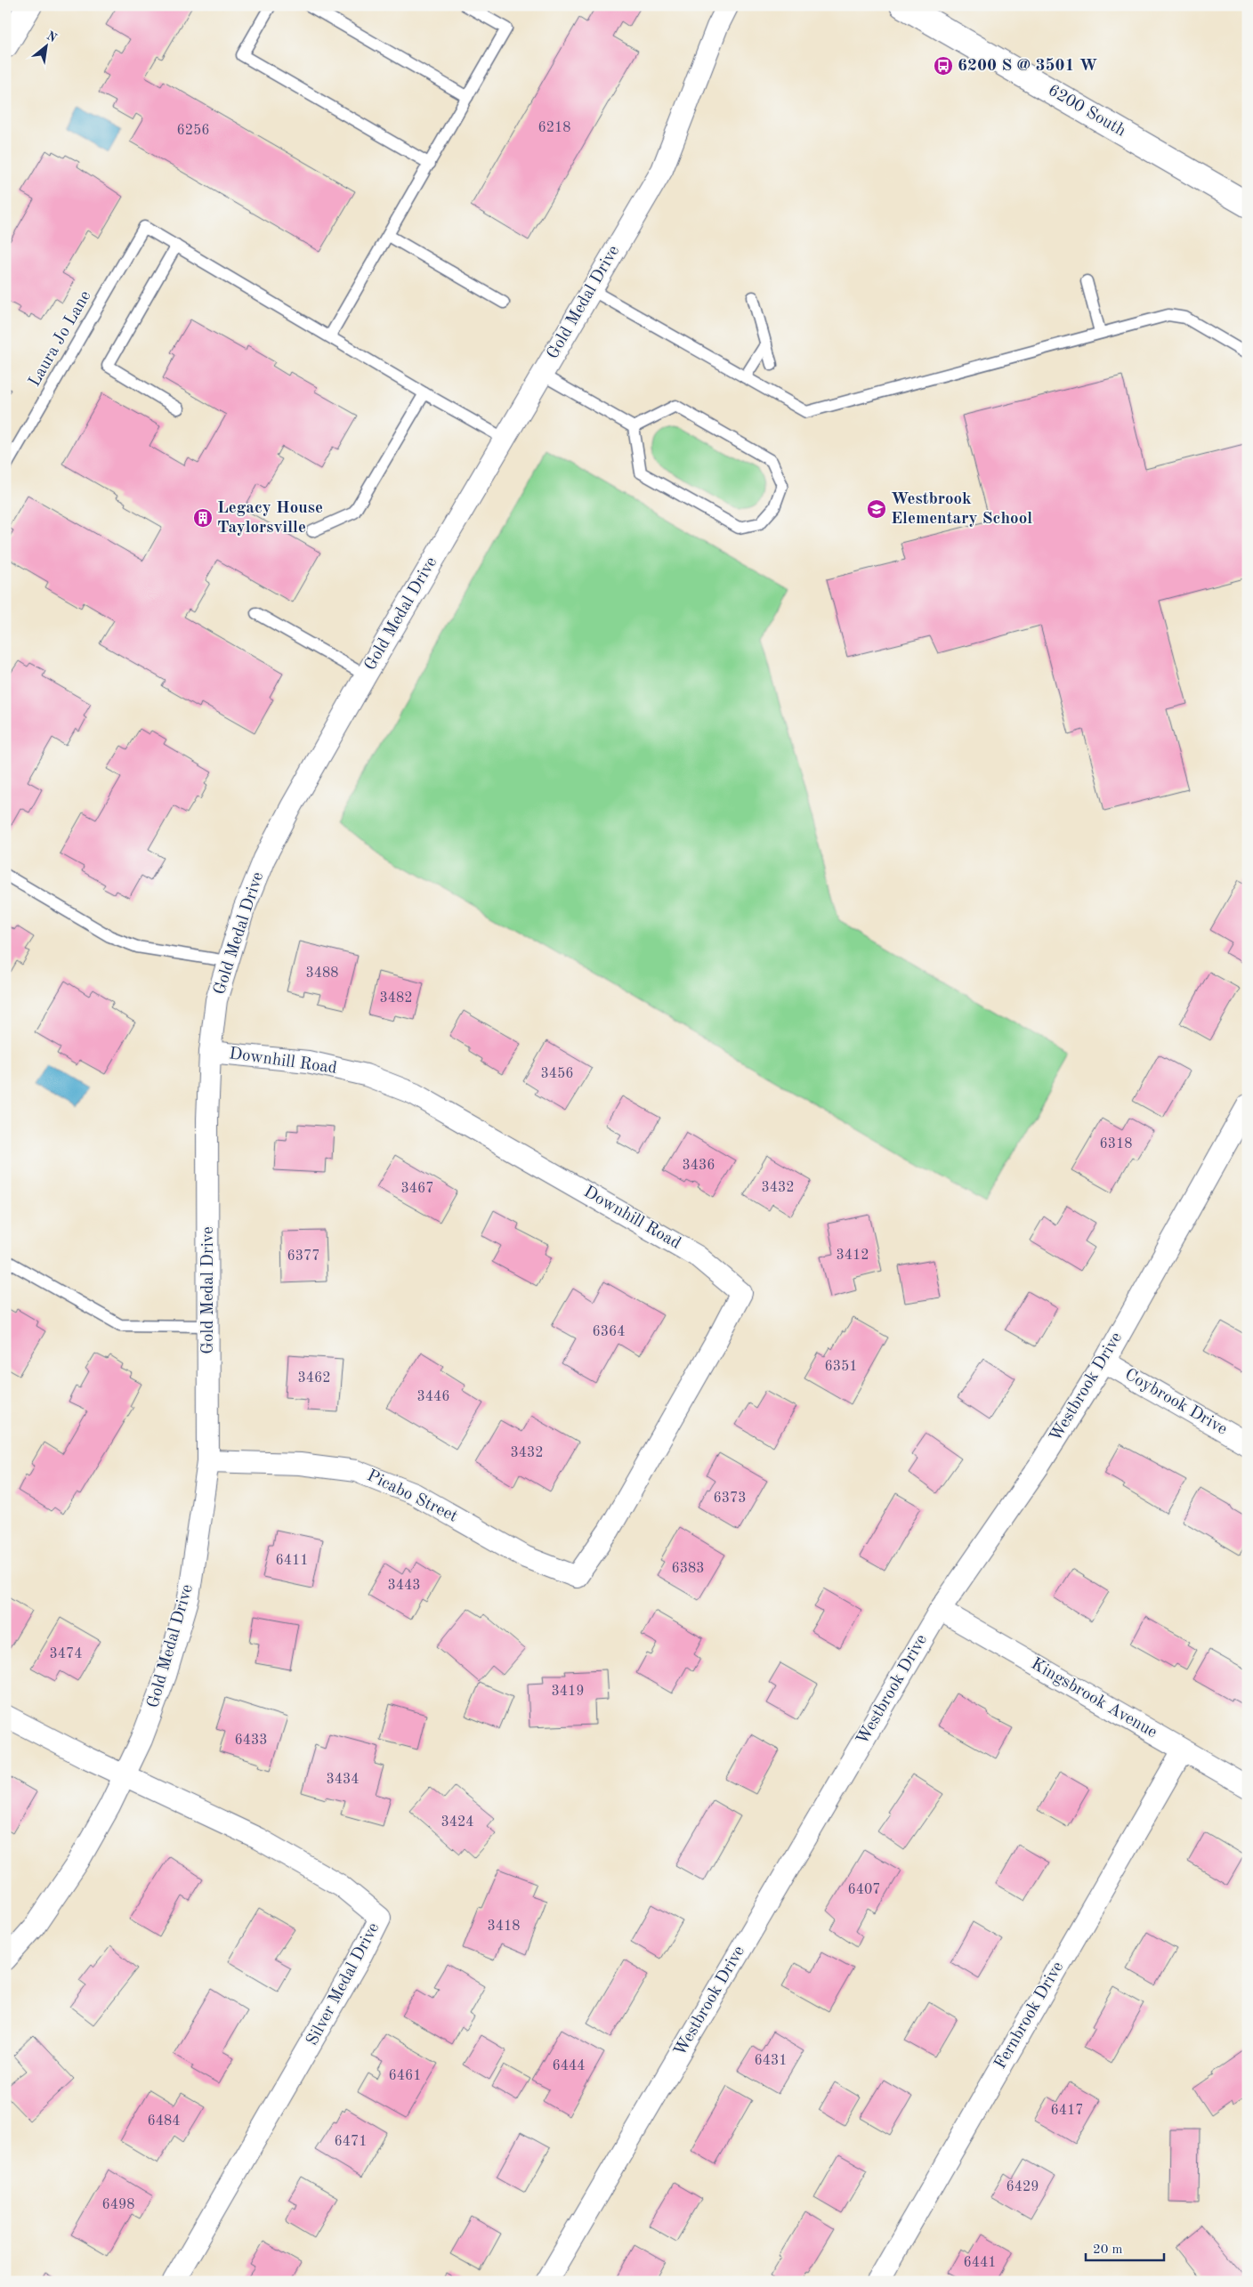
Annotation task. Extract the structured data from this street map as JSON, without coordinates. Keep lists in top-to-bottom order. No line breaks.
{"streets":{"main road":["6200 South"],"street":["Gold Medal Drive","Downhill Road","Westbrook Drive","Coybrook Drive","Picabo Street","Kingsbrook Avenue","Silver Medal Drive","Fernbrook Drive"],"lane":["Laura Jo Lane"]},"crossings":[["Gold Medal Drive","Downhill Road"],["Gold Medal Drive","Picabo Street"],["Gold Medal Drive","Silver Medal Drive"],["Downhill Road","Picabo Street"],["Westbrook Drive","Coybrook Drive"],["Westbrook Drive","Kingsbrook Avenue"],["Kingsbrook Avenue","Fernbrook Drive"]],"places":{"bus stop":["6200 S @ 3501 W"],"school or university":["Westbrook Elementary School"],"building":["Legacy House Taylorsville"]},"house_numbers":["6218","6256","3488","3482","3456","6318","3436","3432","3467","3412","6377","6364","6351","3462","3446","3432","6373","6411","6383","3443","3474","3419","6433","3434","3424","6407","3418","6431","6444","6461","6417","6484","6471","6429","6498","6441"],"scale_bar":"20 m","north":"top right"}
